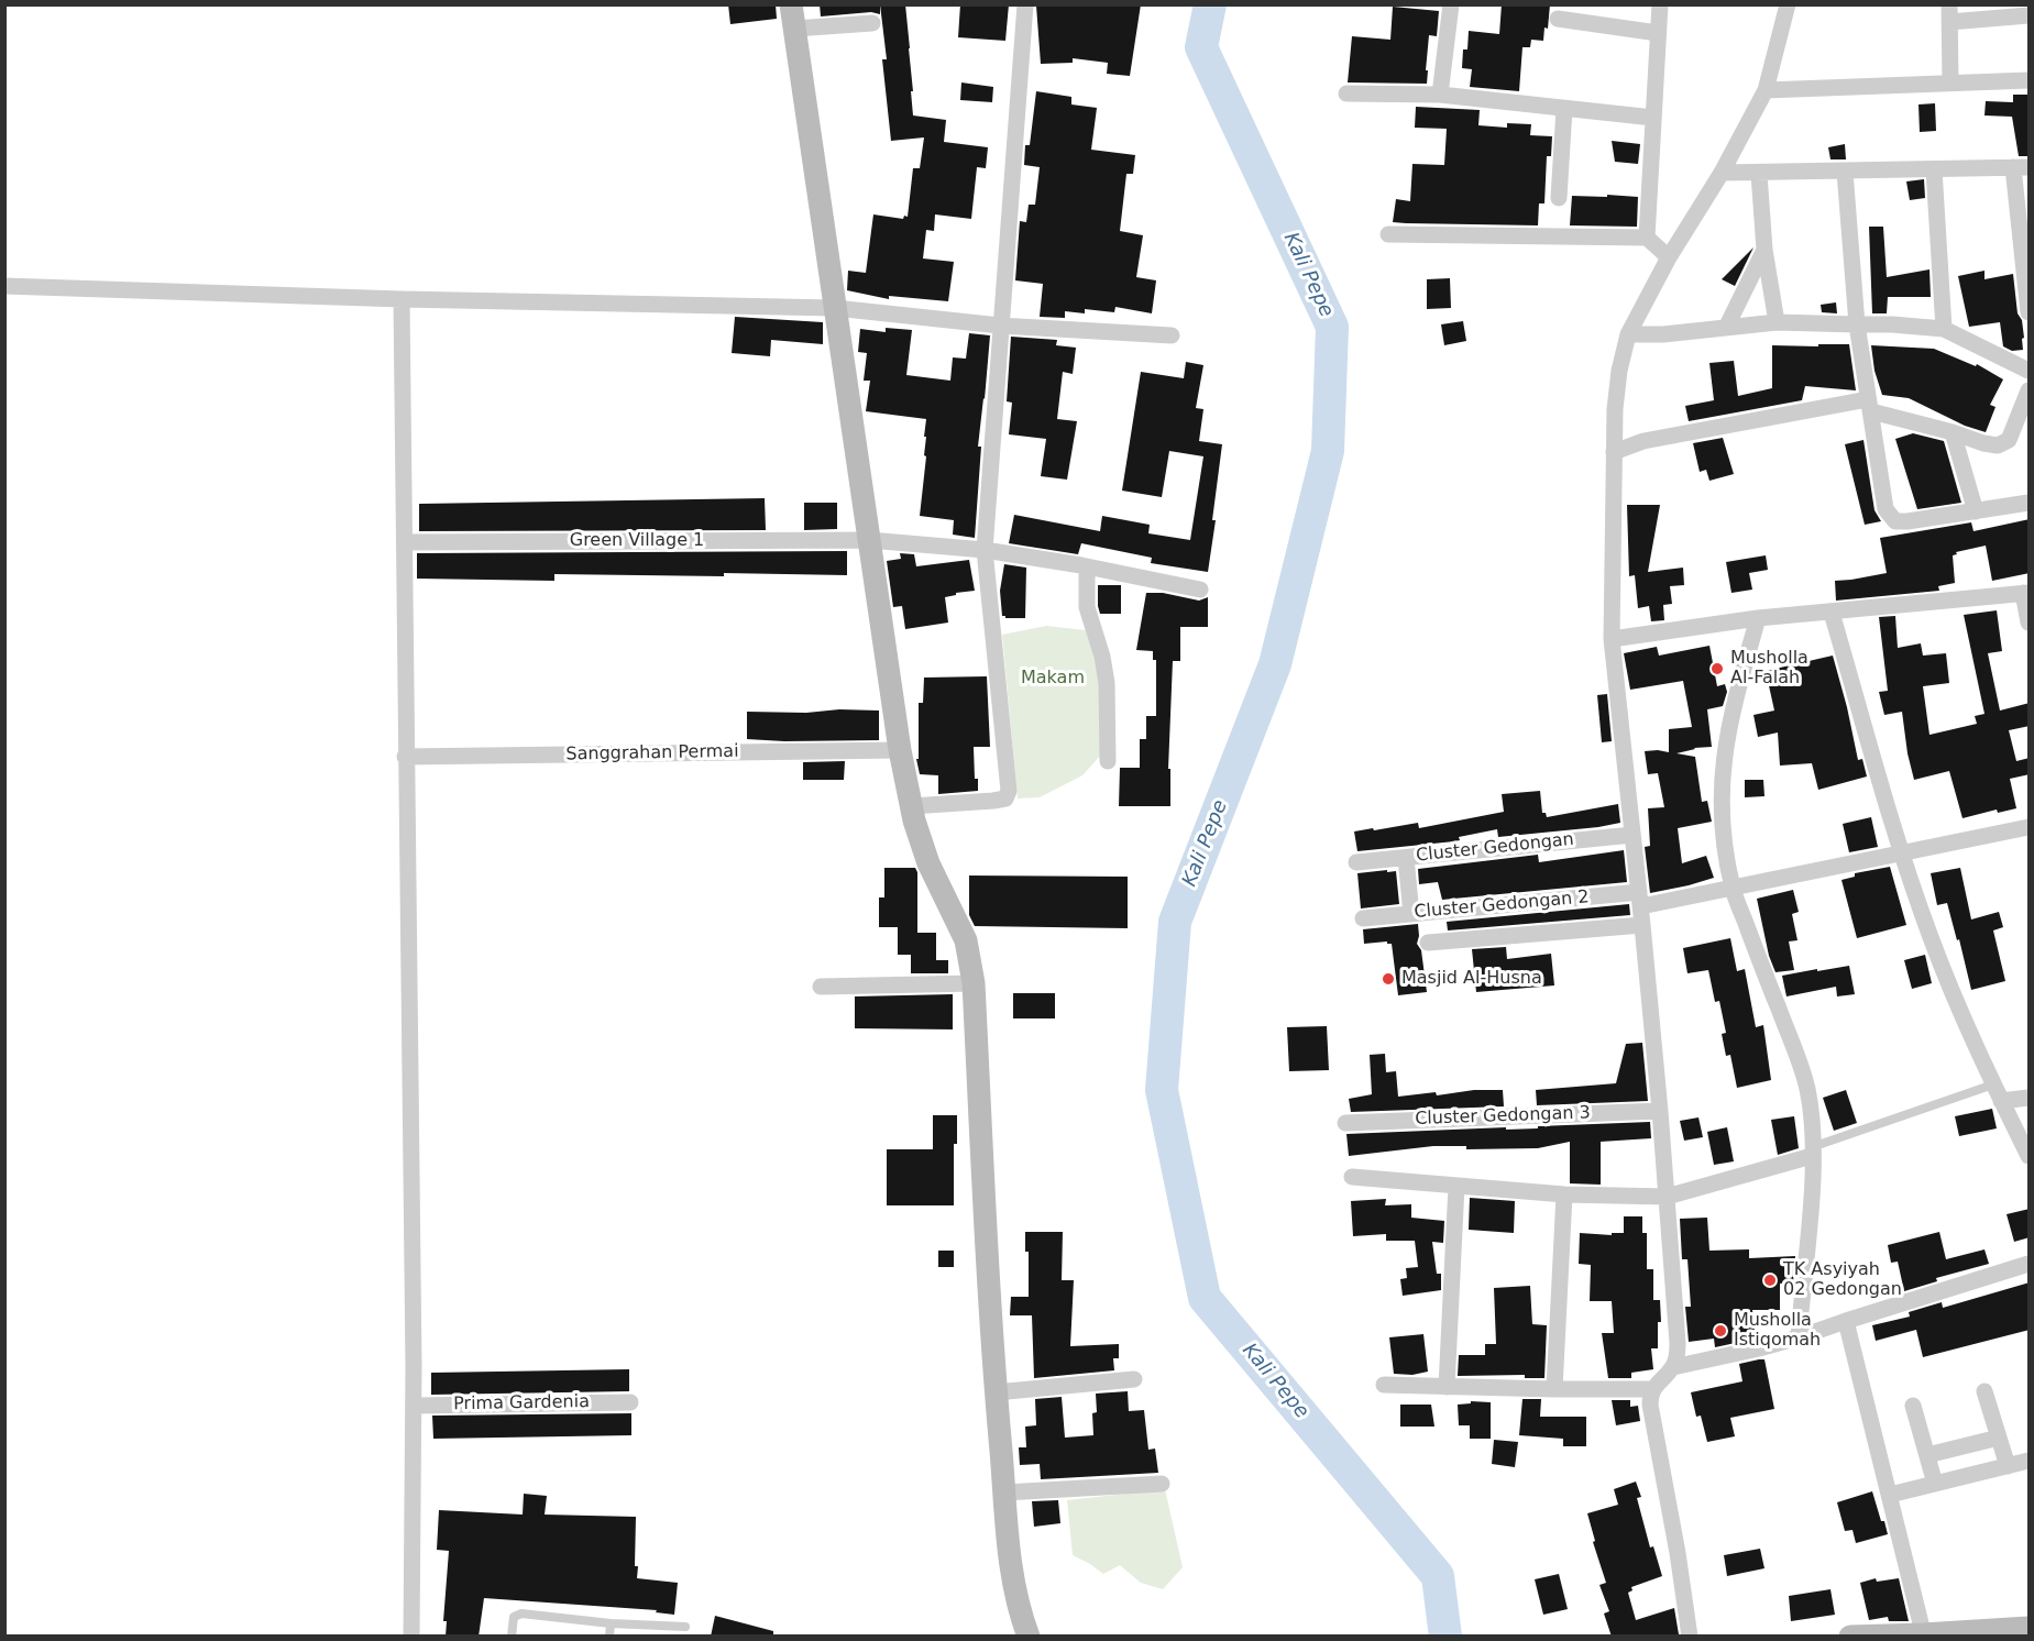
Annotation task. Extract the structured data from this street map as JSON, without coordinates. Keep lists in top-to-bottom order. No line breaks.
{"streets":{"street":["Green Village 1","Sanggrahan Permai","Cluster Gedongan","Cluster Gedongan 2","Cluster Gedongan 3","Prima Gardenia"]},"water":["Kali Pepe"],"parks":["Makam"],"places":["Musholla Al-Falah","Masjid Al-Husna","TK Asyiyah 02 Gedongan","Musholla Istiqomah"]}
